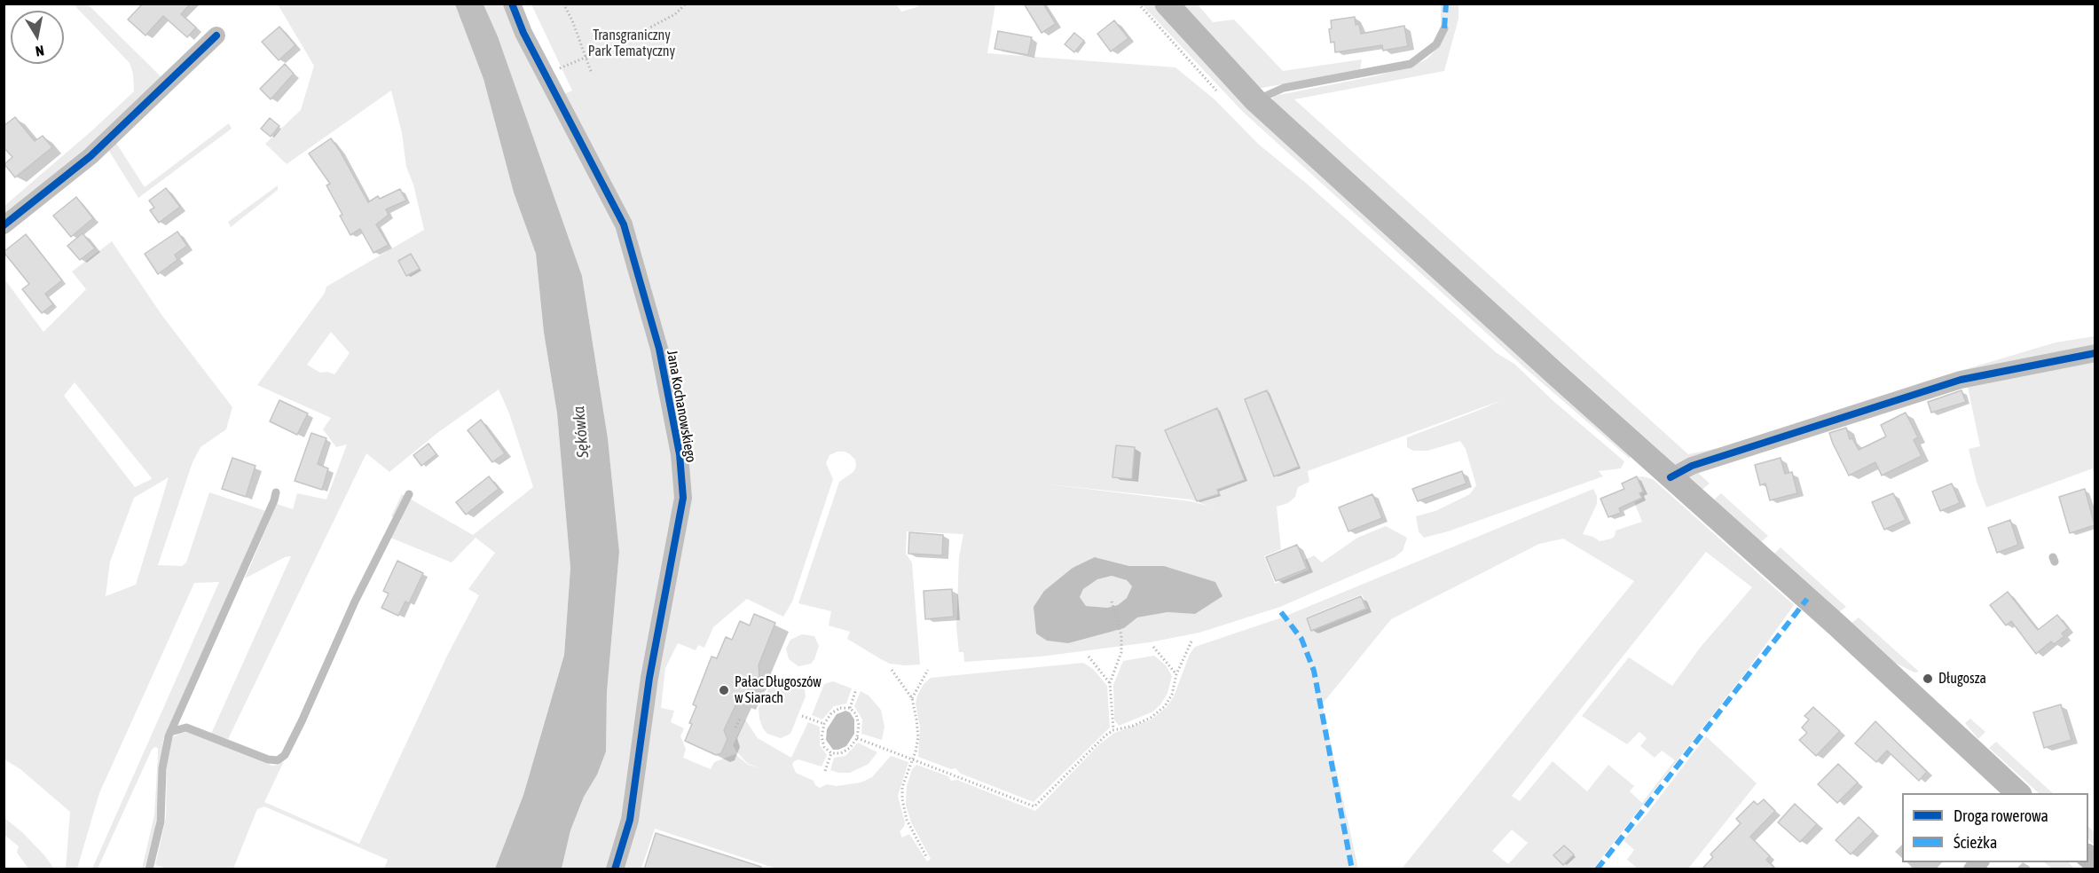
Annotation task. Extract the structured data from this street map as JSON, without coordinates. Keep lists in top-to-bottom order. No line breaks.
{"streets":{"street":["Jana Kochanowskiego"]},"water":["Sękówka"],"parks":["Transgraniczny Park Tematyczny"],"places":["Długosza","Pałac Długoszów w Siarach"],"legend":["Droga rowerowa","Ścieżka"],"north":"bottom"}
